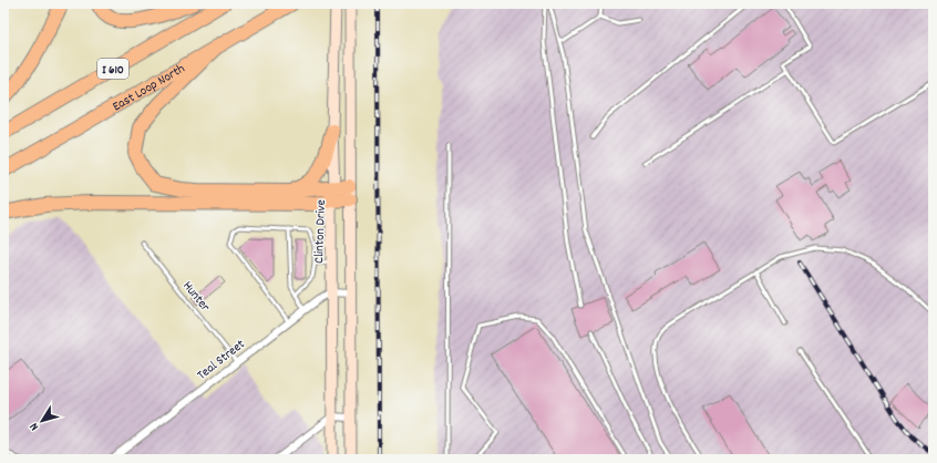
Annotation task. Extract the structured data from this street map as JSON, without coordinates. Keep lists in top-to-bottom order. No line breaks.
{"streets":{"highway":["I 610","East Loop North"],"main road":["Clinton Drive"],"street":["Teal Street"],"lane":["Hunter"]},"crossings":[["Clinton Drive","Teal Street"],["Hunter","Teal Street"]],"north":"bottom left"}
